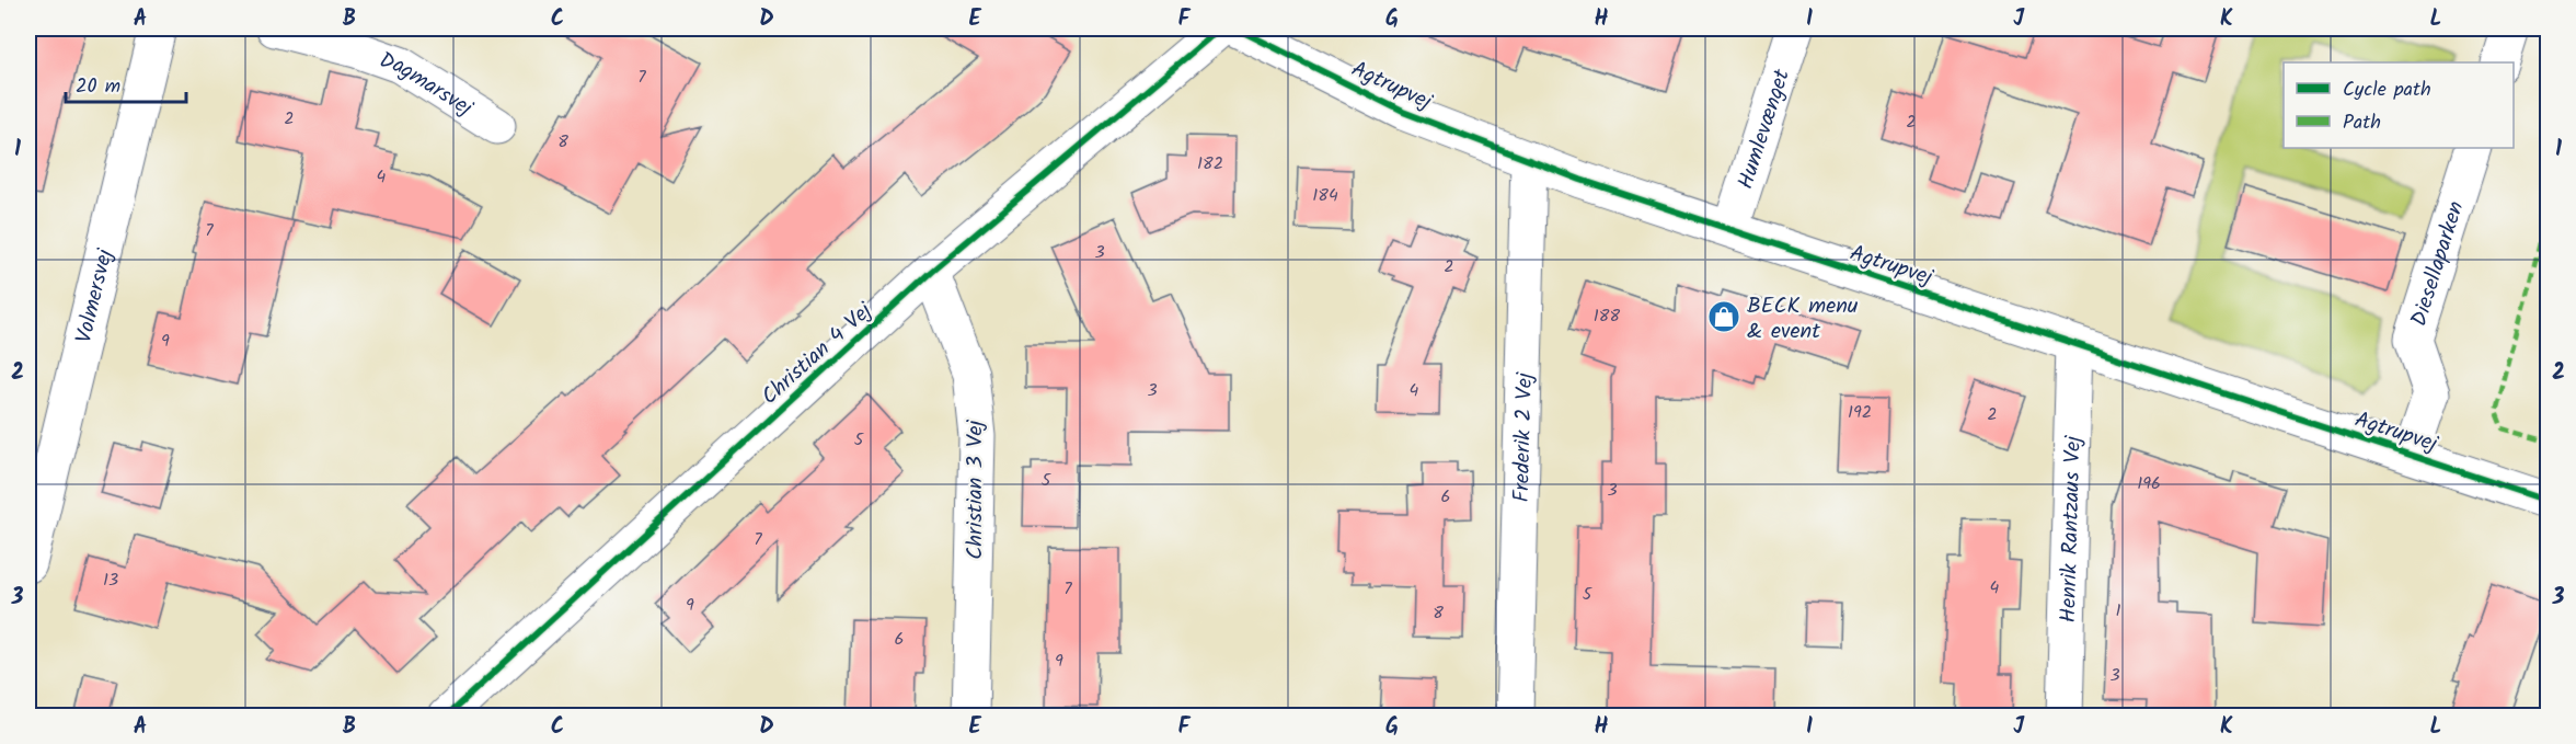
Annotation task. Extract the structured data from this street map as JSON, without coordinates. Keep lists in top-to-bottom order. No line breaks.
{"streets":{"street":["Agtrupvej","Dagmarsvej","Humlevænget","Diesellaparken","Volmersvej","Christian 4 Vej","Frederik 2 Vej","Christian 3 Vej","Henrik Rantzaus Vej"]},"crossings":[["Agtrupvej","Humlevænget"],["Agtrupvej","Diesellaparken"],["Agtrupvej","Frederik 2 Vej"],["Agtrupvej","Henrik Rantzaus Vej"],["Christian 4 Vej","Christian 3 Vej"]],"places":{"shop":["BECK menu & event"]},"house_numbers":["7","2","2","8","182","4","184","7","3","2","188","9","3","4","192","2","5","5","196","3","6","7","13","4","7","5","9","1","8","6","9","3"],"legend":["Cycle path","Path"],"scale_bar":"20 m","grid":{"columns":["A","B","C","D","E","F","G","H","I","J","K","L"],"rows":["1","2","3"]}}
